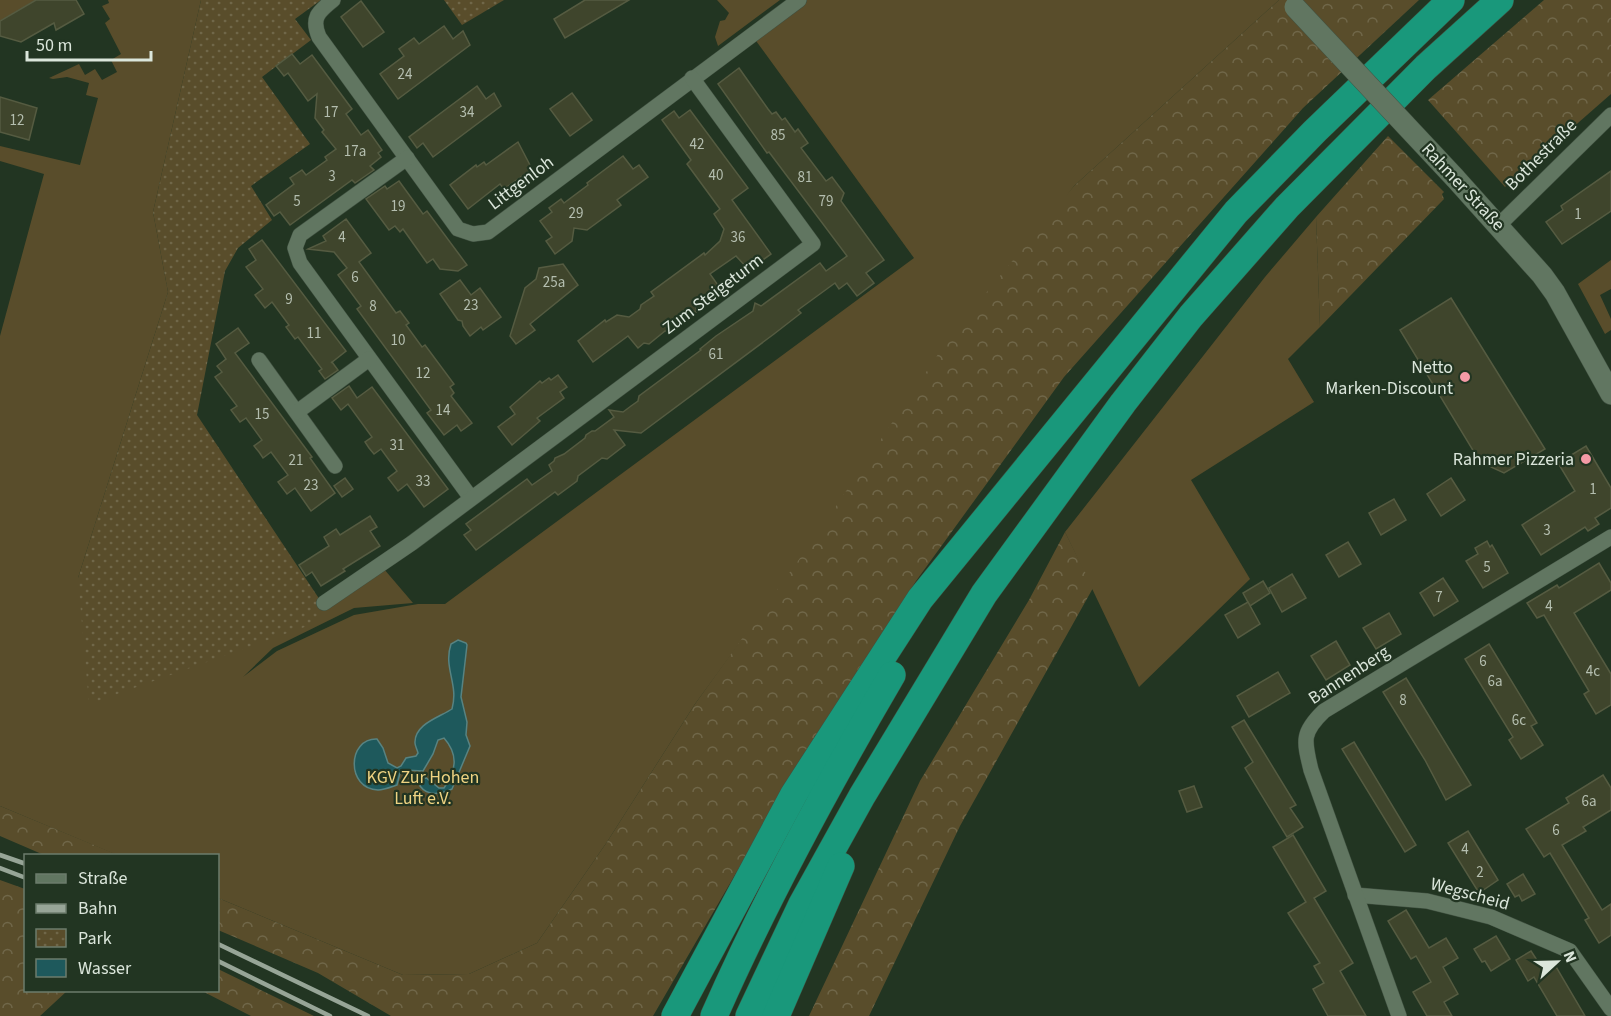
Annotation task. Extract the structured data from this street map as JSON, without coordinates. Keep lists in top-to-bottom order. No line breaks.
{"streets":{"main road":["Rahmer Straße"],"street":["Bothestraße","Littgenloh","Zum Steigeturm","Bannenberg","Wegscheid"]},"crossings":[["Bothestraße","Rahmer Straße"],["Littgenloh","Zum Steigeturm"],["Bannenberg","Wegscheid"]],"parks":["KGV Zur Hohen Luft e.V."],"places":["Netto Marken-Discount","Rahmer Pizzeria"],"house_numbers":["24","17","34","12","85","42","17a","40","3","81","5","79","19","29","1","4","36","6","25a","9","23","8","11","10","61","12","14","15","31","21","33","23","1","3","5","7","4","6","4c","6a","8","6c","6a","6","4","2"],"legend":["Straße","Bahn","Park","Wasser"],"scale_bar":"50 m","north":"right"}
